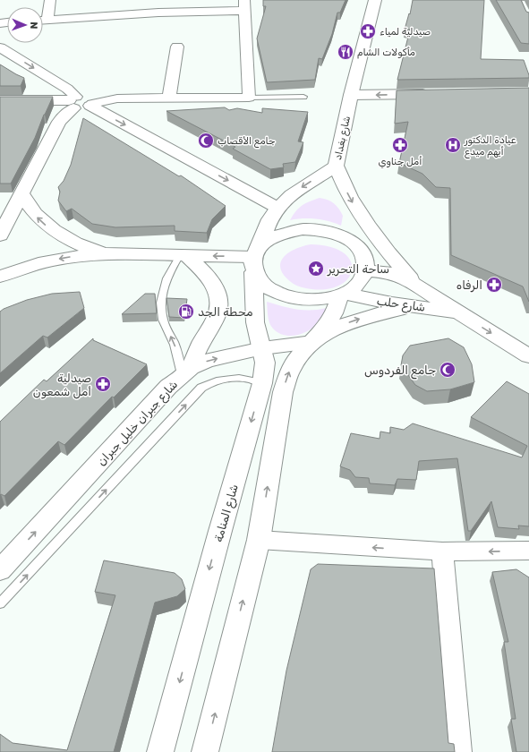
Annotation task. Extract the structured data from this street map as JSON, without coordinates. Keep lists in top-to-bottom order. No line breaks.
{"streets":{"main road":["شارع بغداد","شارع حلب","شارع جبران خليل جبران","شارع المنامة"]},"crossings":[["شارع بغداد","شارع حلب"],["شارع بغداد","شارع المنامة"],["شارع حلب","شارع المنامة"],["شارع جبران خليل جبران","شارع المنامة"]],"one_way":["شارع جبران خليل جبران"],"places":{"pharmacy":["صيدلية لمياء","أمل جناوي","الرفاه","صيدلية أمل شمعون"],"restaurant":["مأكولات الشام"],"mosque":["جامع الأقصاب","جامع الفردوس"],"hospital":["عيادة الدكتور أيهم ميدع"],"place":["ساحة التحرير"],"fuel station":["محطة الجد"]},"north":"right"}
